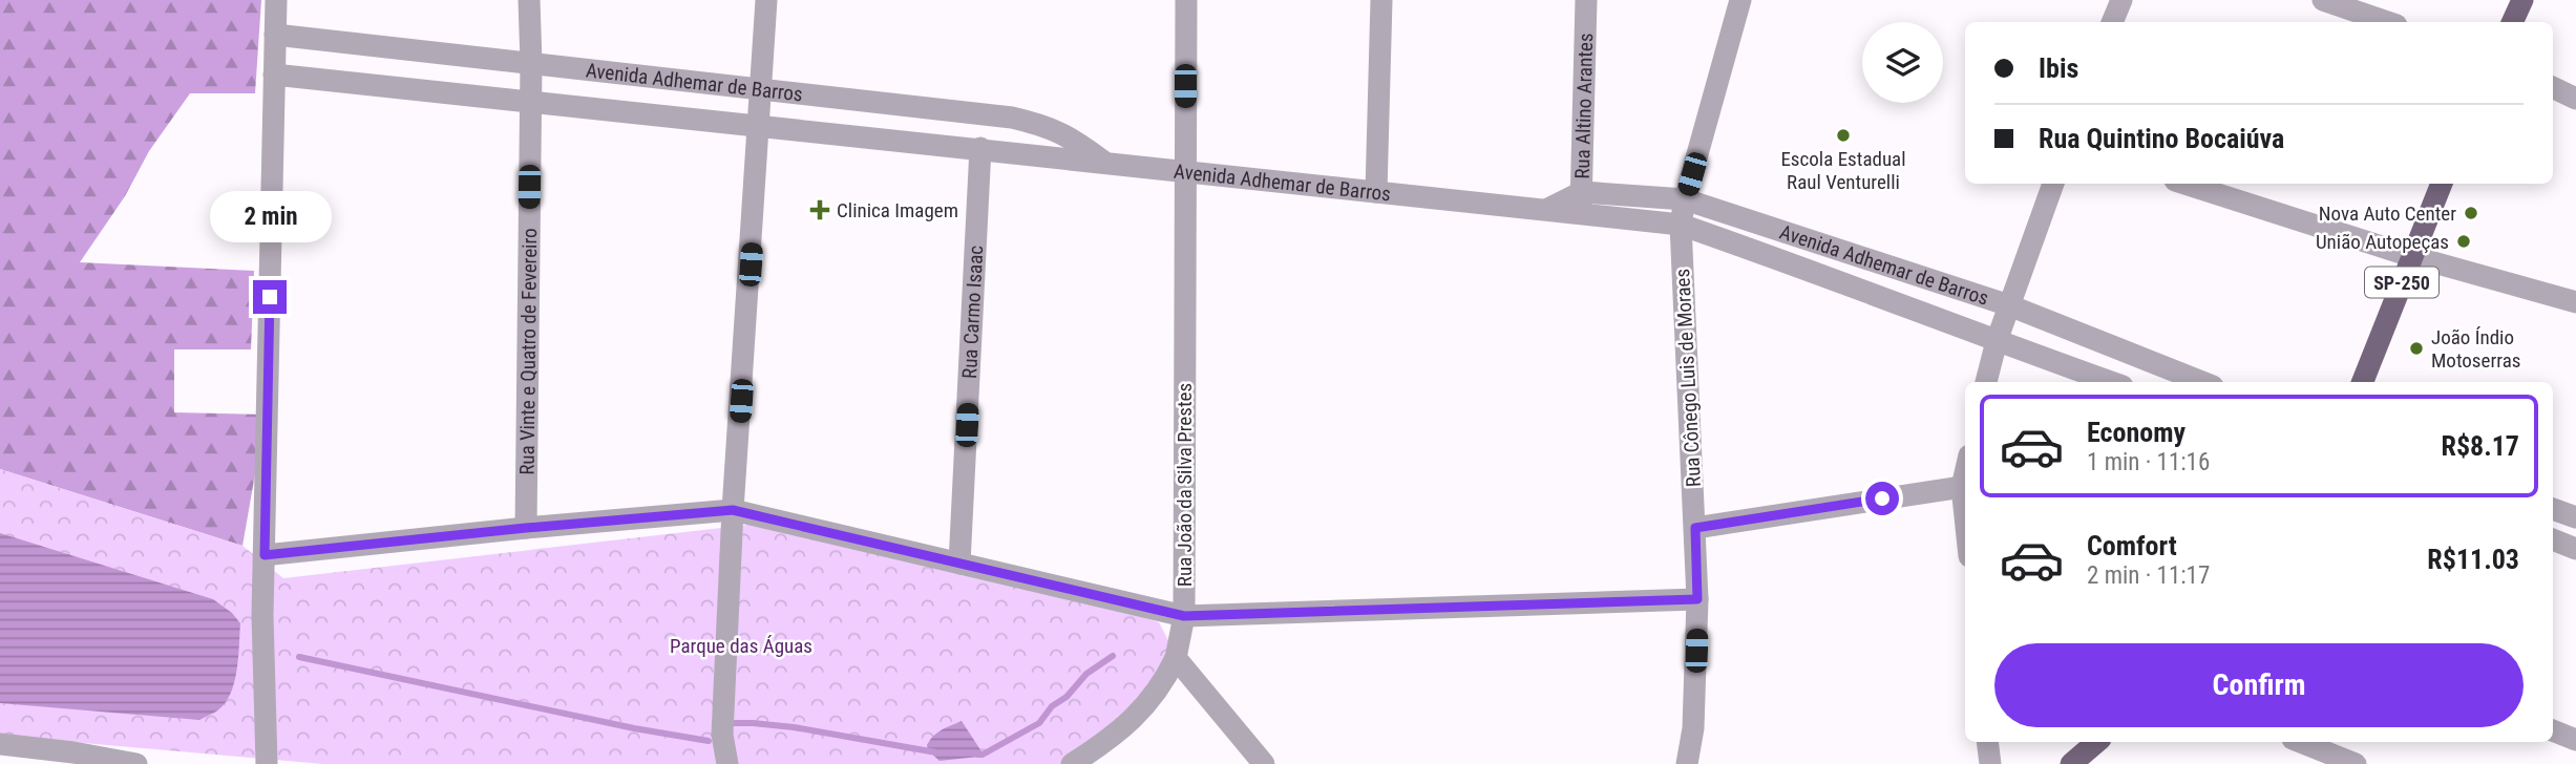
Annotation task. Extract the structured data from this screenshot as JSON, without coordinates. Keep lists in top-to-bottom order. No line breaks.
{"streets":{"main road":["SP-250"],"street":["Avenida Adhemar de Barros","Rua Altino Arantes","Rua Carmo Isaac","Rua Vinte e Quatro de Fevereiro","Rua Cônego Luis de Moraes","Rua João da Silva Prestes"]},"crossings":[["Avenida Adhemar de Barros","Rua Altino Arantes"],["Avenida Adhemar de Barros","Rua Carmo Isaac"],["Avenida Adhemar de Barros","Rua Vinte e Quatro de Fevereiro"],["Avenida Adhemar de Barros","Rua Cônego Luis de Moraes"],["Avenida Adhemar de Barros","Rua João da Silva Prestes"]],"parks":["Parque das Águas"],"places":{"other":["Escola Estadual Raul Venturelli","Nova Auto Center","União Autopeças","João Índio Motoserras"],"health":["Clinica Imagem"]},"page":{"banner":["Ibis","Rua Quintino Bocaiúva"],"bubble":"2 min","list":[{"name":"Economy","note":"1 min · 11:16","value":"R$8.17"},{"name":"Comfort","note":"2 min · 11:17","value":"R$11.03"}],"buttons":"Confirm"}}
